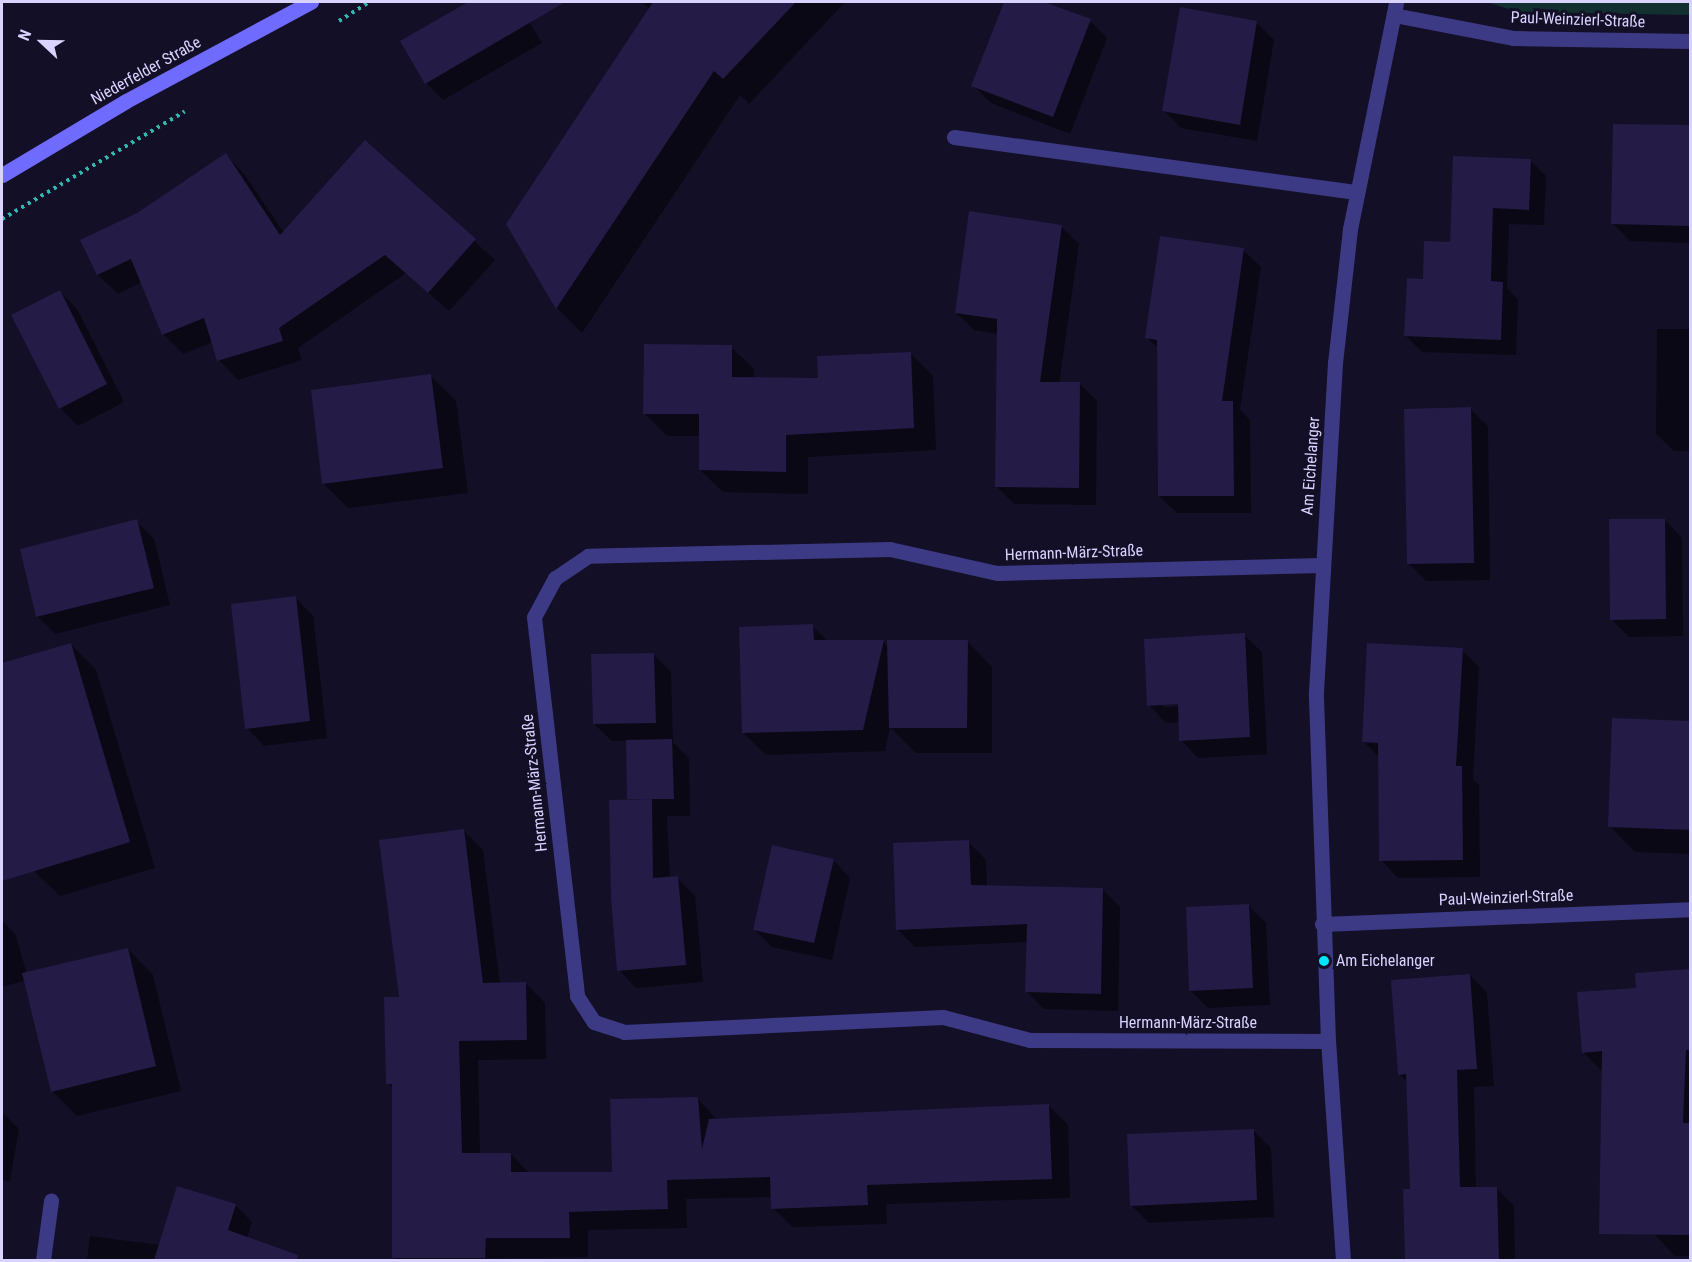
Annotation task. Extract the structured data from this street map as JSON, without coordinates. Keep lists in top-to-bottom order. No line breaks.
{"streets":{"street":["Paul-Weinzierl-Straße","Niederfelder Straße","Am Eichelanger","Hermann-März-Straße"]},"crossings":[["Paul-Weinzierl-Straße","Am Eichelanger"],["Am Eichelanger","Hermann-März-Straße"]],"places":["Am Eichelanger"],"north":"left"}
